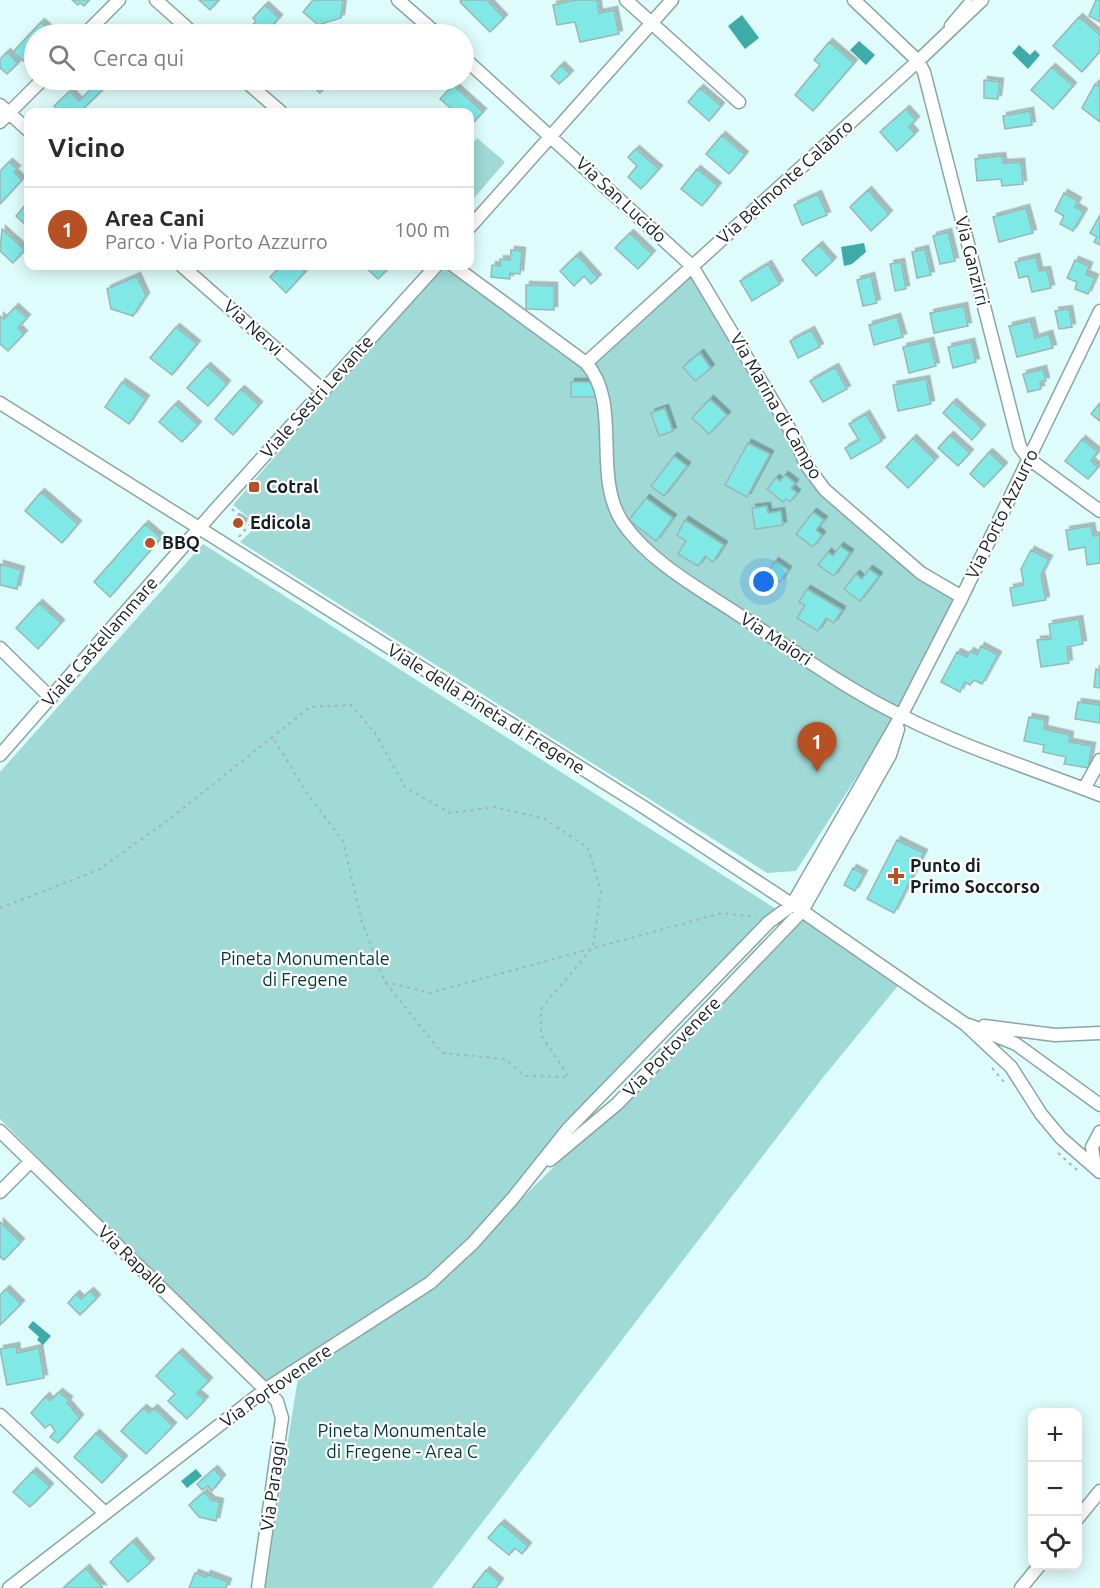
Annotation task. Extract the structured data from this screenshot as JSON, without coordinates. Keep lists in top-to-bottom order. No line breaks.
{"streets":{"street":["Via Belmonte Calabro","Via San Lucido","Via Ganzirri","Via Nervi","Viale Sestri Levante","Via Marina di Campo","Via Porto Azzurro","Via Maiori","Viale Castellammare","Viale della Pineta di Fregene","Via Portovenere","Via Rapallo","Via Paraggi"]},"crossings":[["Via Belmonte Calabro","Via San Lucido"],["Via Belmonte Calabro","Via Ganzirri"],["Via Belmonte Calabro","Via Marina di Campo"],["Via Belmonte Calabro","Via Maiori"],["Via San Lucido","Via Marina di Campo"],["Via Ganzirri","Via Porto Azzurro"],["Via Nervi","Viale Sestri Levante"],["Viale Sestri Levante","Viale Castellammare"],["Viale Sestri Levante","Viale della Pineta di Fregene"],["Via Marina di Campo","Via Porto Azzurro"],["Via Porto Azzurro","Via Maiori"],["Via Porto Azzurro","Viale della Pineta di Fregene"],["Via Porto Azzurro","Via Portovenere"],["Viale Castellammare","Viale della Pineta di Fregene"],["Viale della Pineta di Fregene","Via Portovenere"],["Via Portovenere","Via Rapallo"],["Via Portovenere","Via Paraggi"],["Via Rapallo","Via Paraggi"]],"parks":["Pineta Monumentale di Fregene","Pineta Monumentale di Fregene - Area C"],"places":{"transit":["Cotral"],"other":["Edicola","BBQ"],"health":["Punto di Primo Soccorso"]},"page":{"search":"Cerca qui","heading":"Vicino","list":[{"mark":"1","name":"Area Cani","note":"Parco · Via Porto Azzurro","value":"100 m"}],"pins":"1","map_buttons":["+","−"]}}
